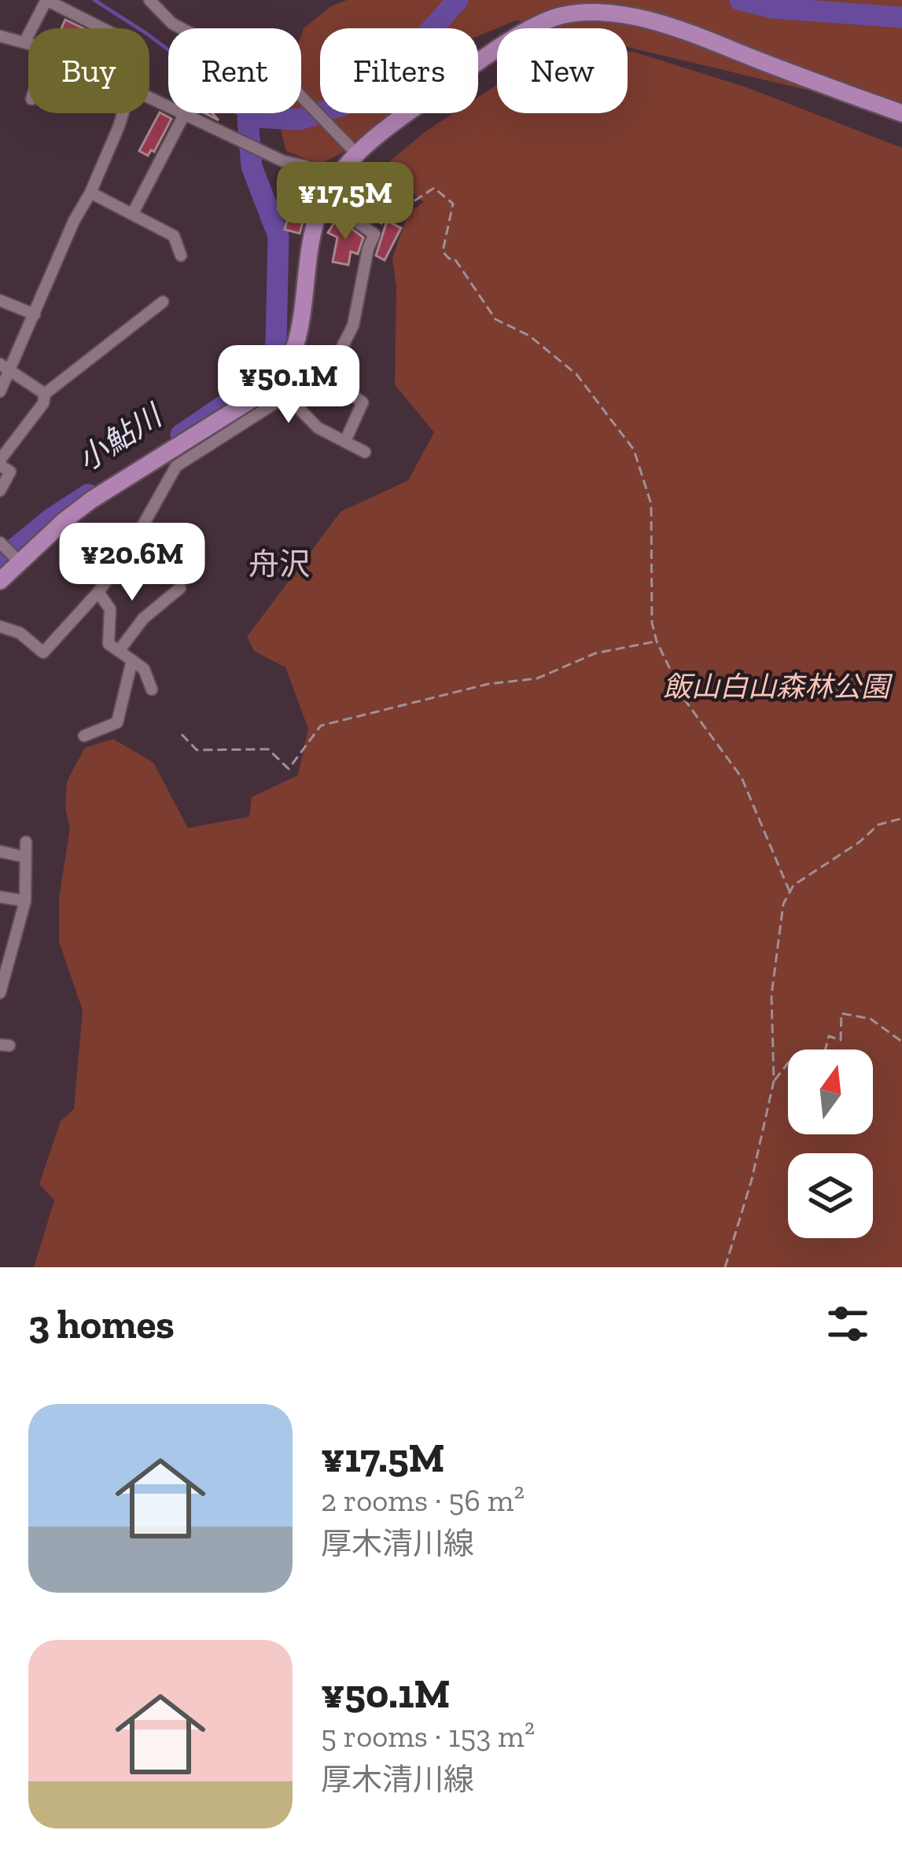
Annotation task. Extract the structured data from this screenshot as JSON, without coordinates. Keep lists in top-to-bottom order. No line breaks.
{"districts":["舟沢"],"water":["小鮎川"],"parks":["飯山白山森林公園"],"north":"top","page":{"chip":["Buy","Rent","Filters","New"],"price":["¥17.5M","¥50.1M","¥20.6M"],"heading":"3 homes","list":[{"name":"¥17.5M","note":"2 rooms · 56 m² · 厚木清川線"},{"name":"¥50.1M","note":"5 rooms · 153 m² · 厚木清川線"}]}}
